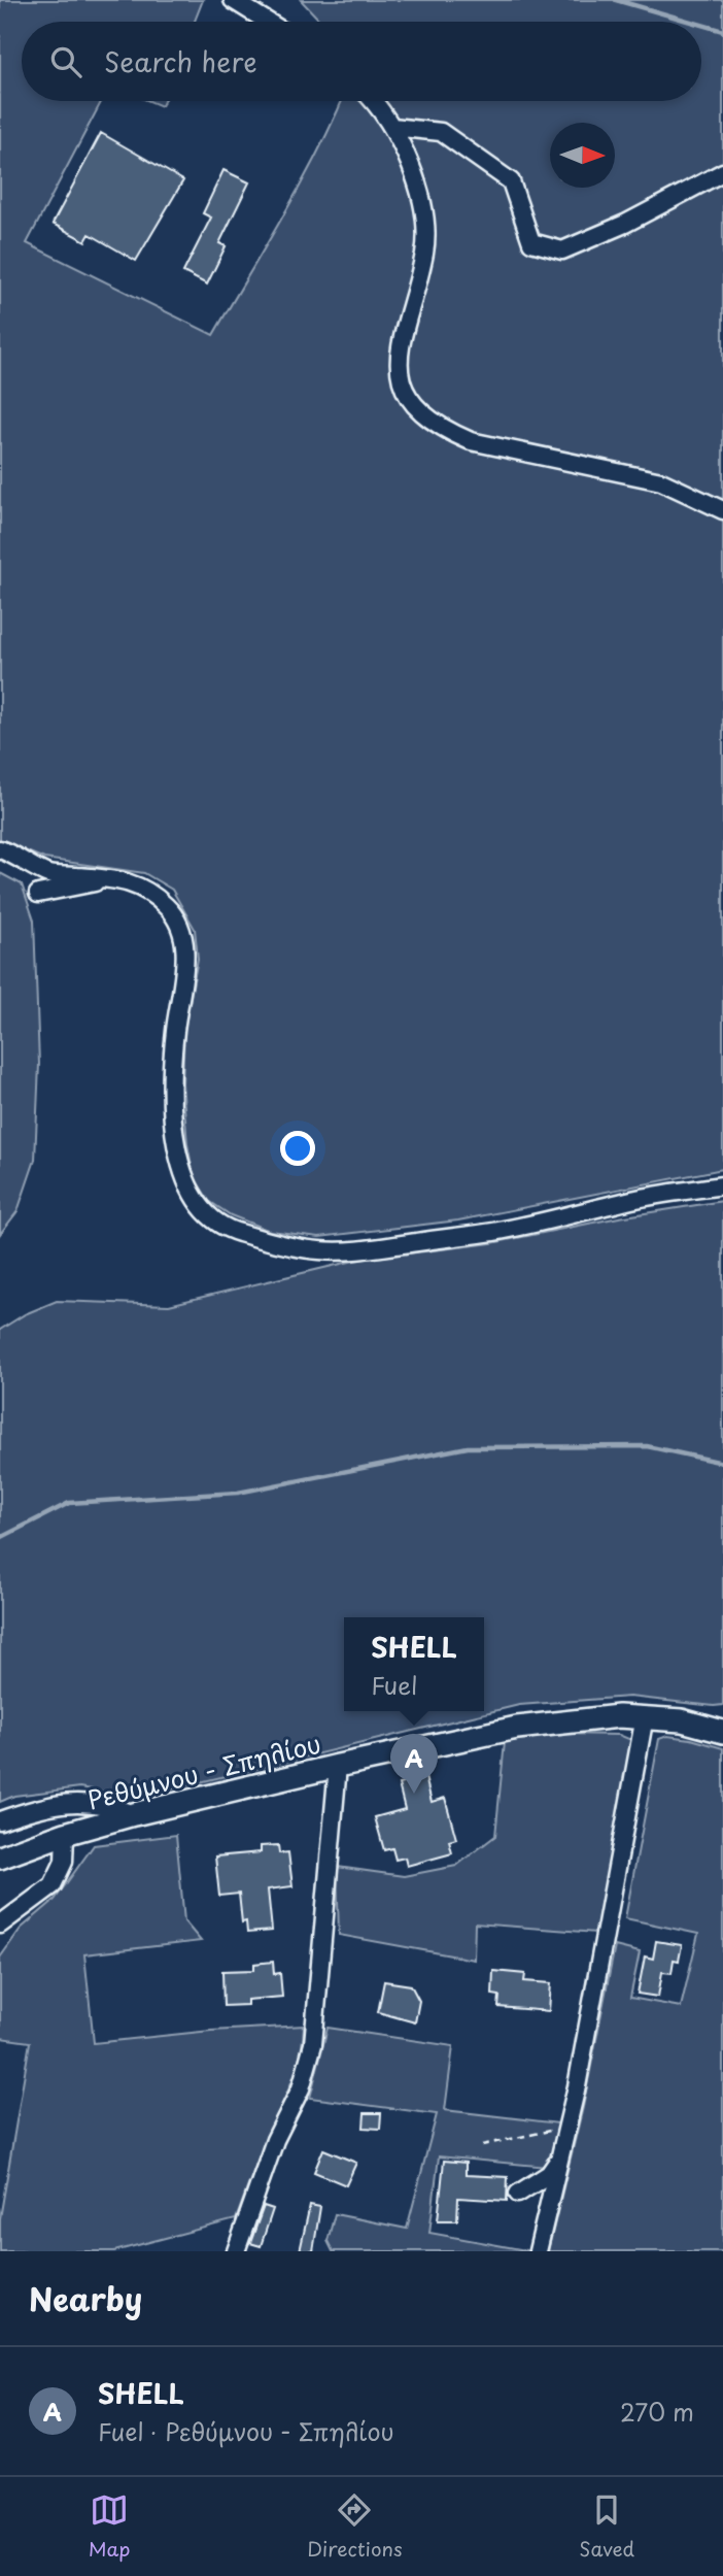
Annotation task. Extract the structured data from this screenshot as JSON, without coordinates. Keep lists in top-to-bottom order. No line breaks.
{"streets":{"main road":["Ρεθύμνου - Σπηλίου"]},"north":"right","page":{"search":"Search here","popup":["SHELL","Fuel"],"pins":"A","heading":"Nearby","list":[{"mark":"A","name":"SHELL","note":"Fuel · Ρεθύμνου - Σπηλίου","value":"270 m"}],"nav":["Map","Directions","Saved"]}}
